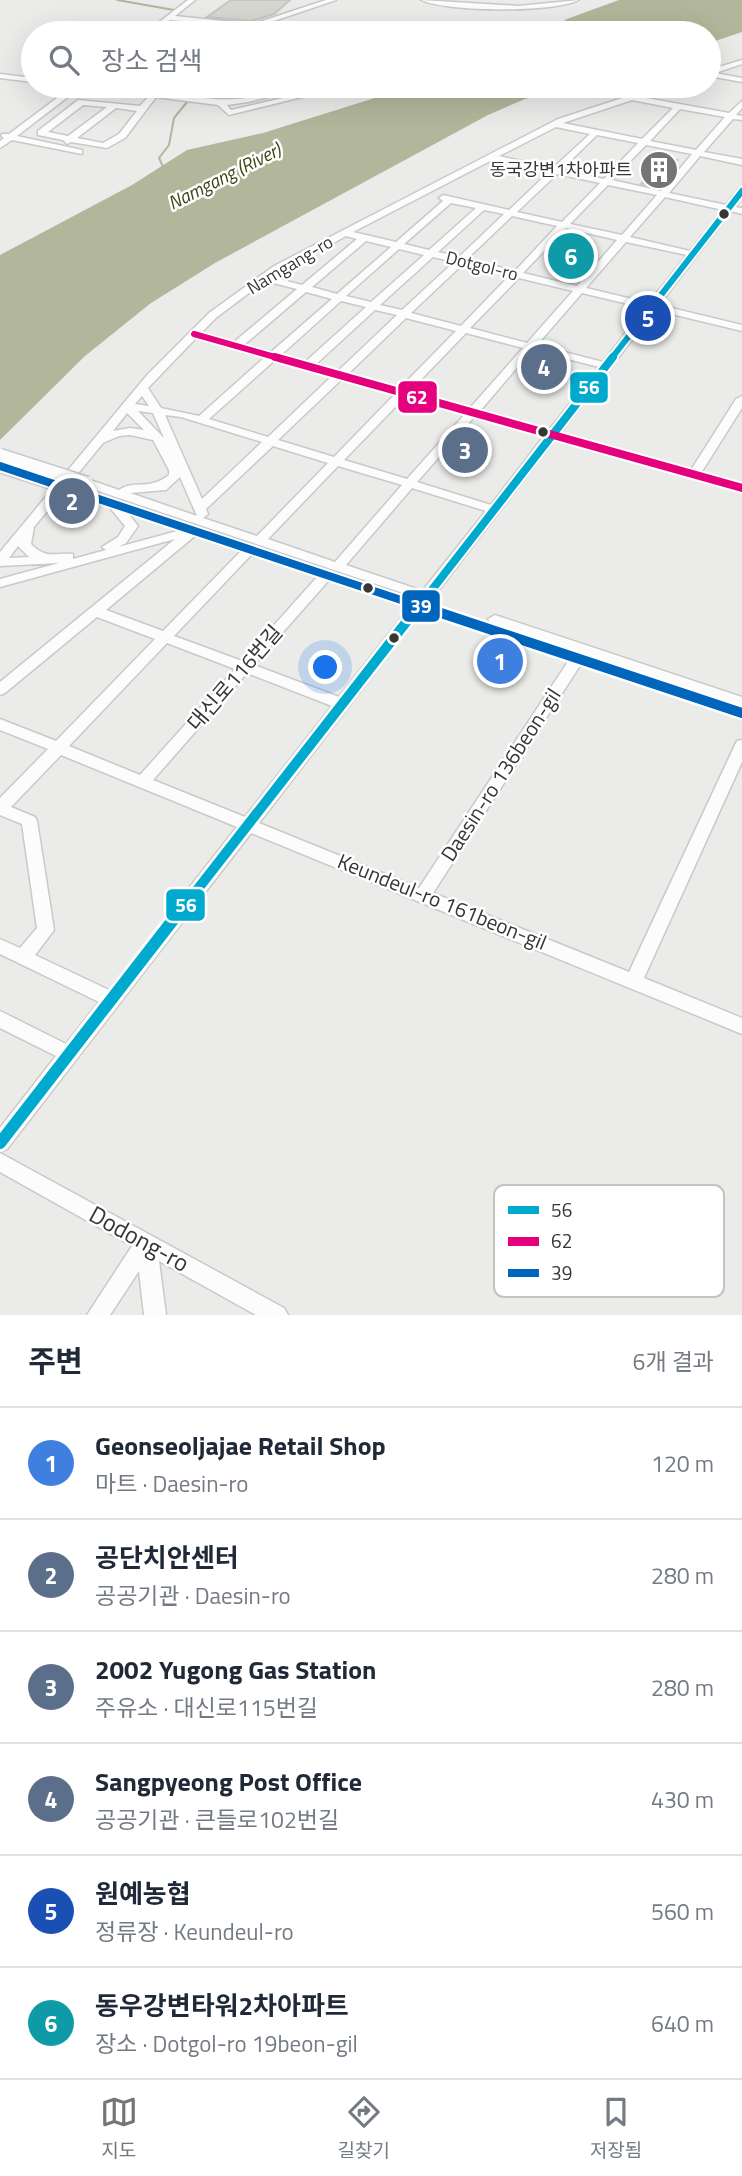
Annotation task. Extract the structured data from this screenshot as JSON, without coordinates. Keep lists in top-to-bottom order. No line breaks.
{"streets":{"street":["Namgang-ro","Dotgol-ro","대신로116번길","Daesin-ro 136beon-gil","Keundeul-ro 161beon-gil","Dodong-ro"]},"crossings":[["Namgang-ro","Dotgol-ro"],["Dotgol-ro","대신로116번길"],["대신로116번길","Keundeul-ro 161beon-gil"],["Daesin-ro 136beon-gil","Keundeul-ro 161beon-gil"]],"water":["Namgang (River)"],"places":{"building":["동국강변1차아파트"]},"lines":["transit line 56","transit line 62","transit line 39"],"legend":["56","62","39"],"page":{"search":"장소 검색","pins":["6","5","4","3","2","1"],"heading":["주변","6개 결과"],"list":[{"mark":"1","name":"Geonseoljajae Retail Shop","note":"마트 · Daesin-ro","value":"120 m"},{"mark":"2","name":"공단치안센터","note":"공공기관 · Daesin-ro","value":"280 m"},{"mark":"3","name":"2002 Yugong Gas Station","note":"주유소 · 대신로115번길","value":"280 m"},{"mark":"4","name":"Sangpyeong Post Office","note":"공공기관 · 큰들로102번길","value":"430 m"},{"mark":"5","name":"원예농협","note":"정류장 · Keundeul-ro","value":"560 m"},{"mark":"6","name":"동우강변타워2차아파트","note":"장소 · Dotgol-ro 19beon-gil","value":"640 m"}],"nav":["지도","길찾기","저장됨"]}}
